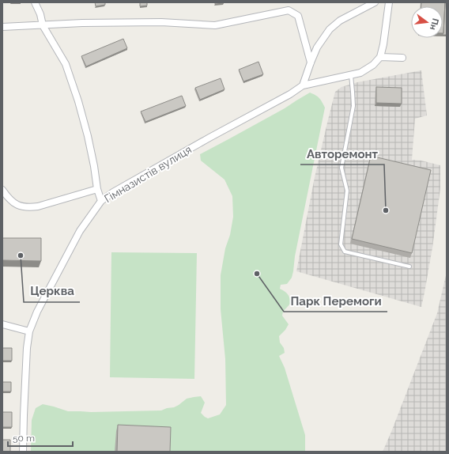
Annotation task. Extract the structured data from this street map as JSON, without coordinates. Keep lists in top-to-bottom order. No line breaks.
{"streets":{"street":["Гімназистів вулиця"]},"places":["Авторемонт","Церква","Парк Перемоги"],"scale_bar":"50 m","north":"right"}
